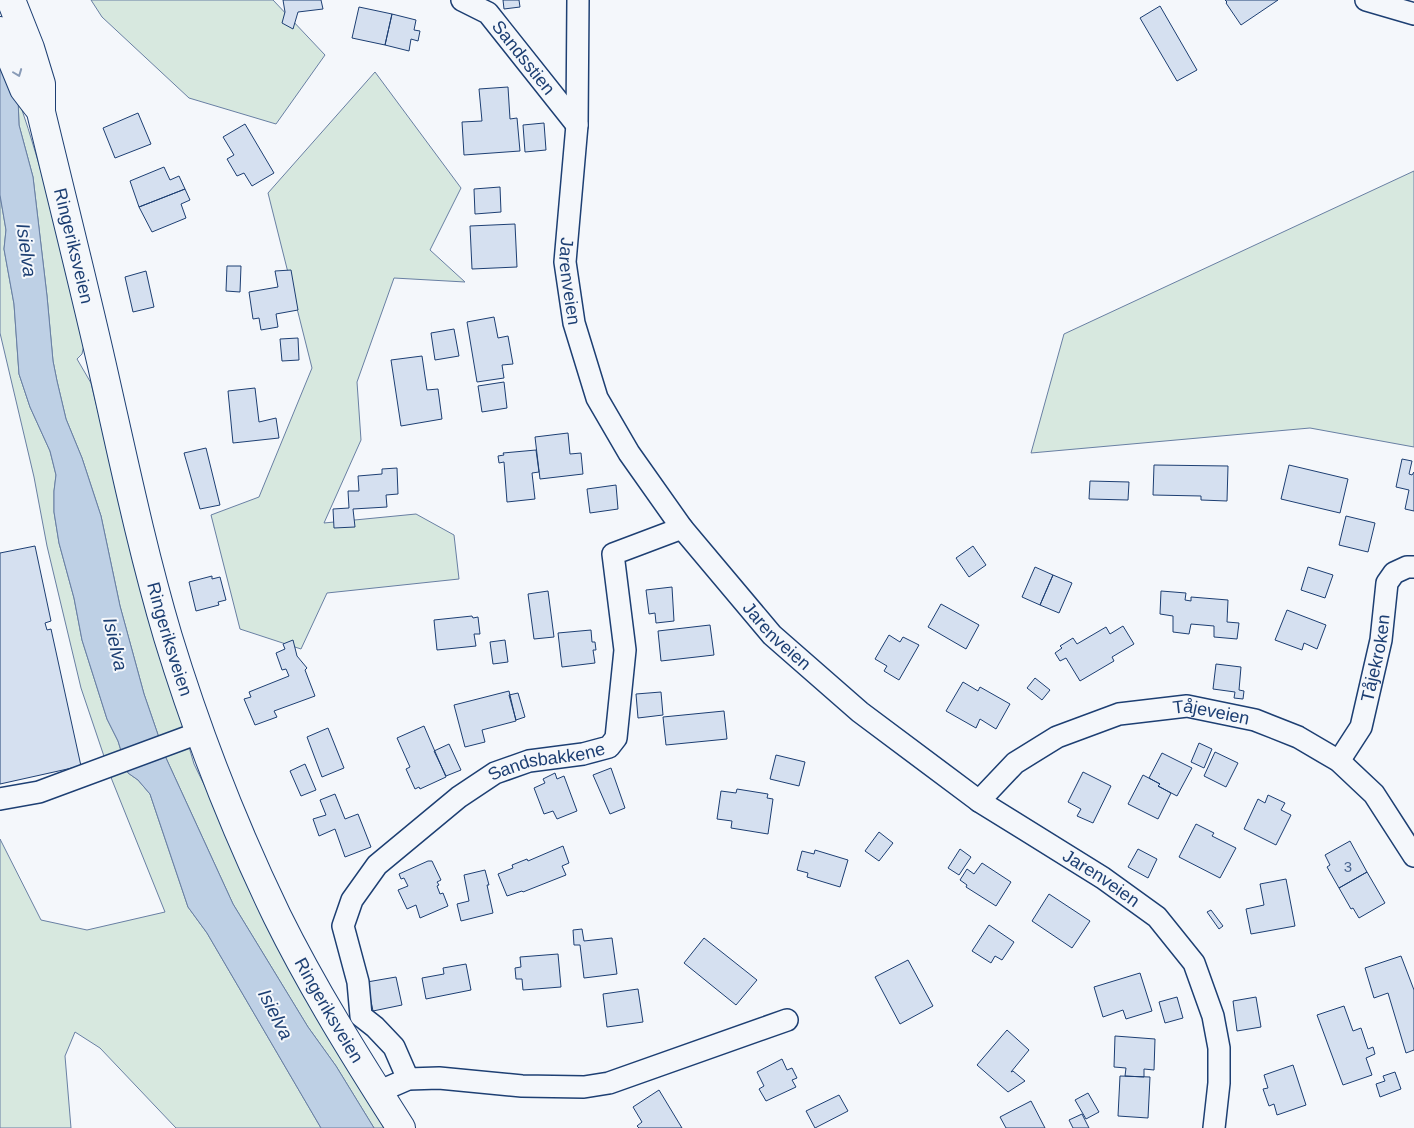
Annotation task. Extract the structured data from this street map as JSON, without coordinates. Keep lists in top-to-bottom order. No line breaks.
{"streets":{"main road":["Ringeriksveien"],"street":["Sandsstien","Jarenveien","Tåjekroken","Tåjeveien","Sandsbakkene"]},"crossings":[["Sandsstien","Jarenveien"],["Jarenveien","Tåjeveien"],["Jarenveien","Sandsbakkene"],["Tåjekroken","Tåjeveien"]],"water":["Isielva"],"house_numbers":["3"]}
